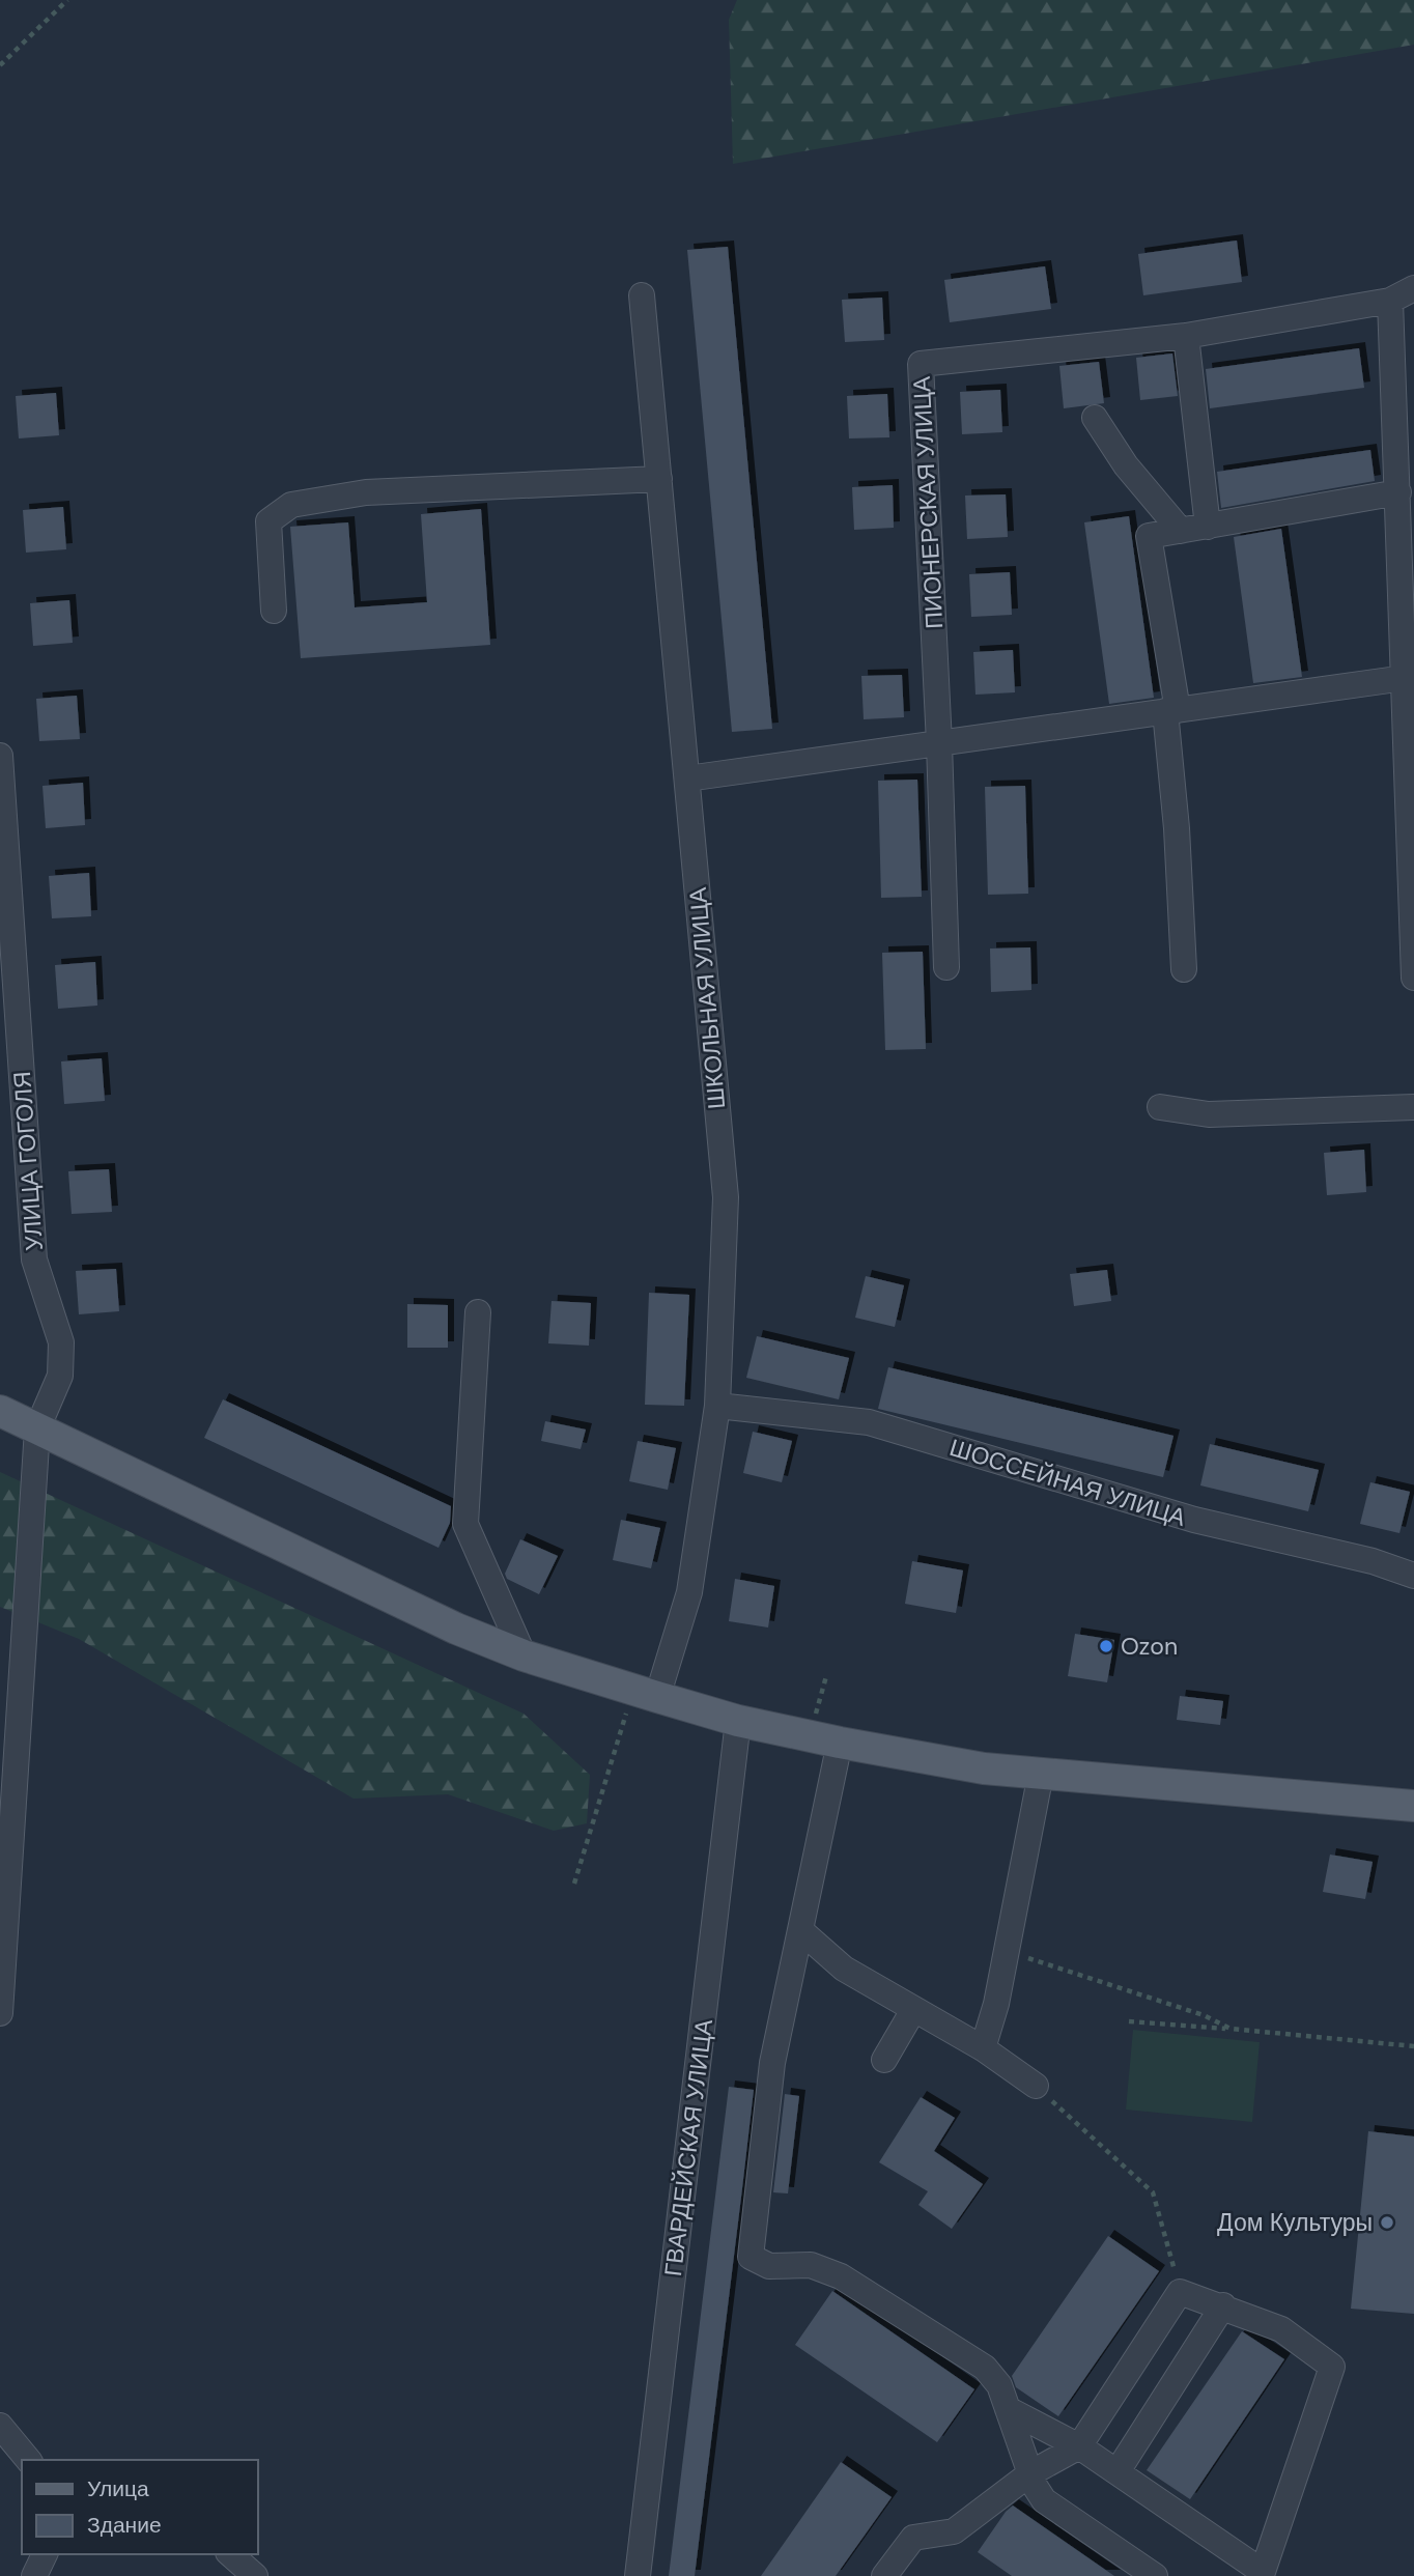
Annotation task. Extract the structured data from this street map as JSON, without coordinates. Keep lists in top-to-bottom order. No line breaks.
{"streets":{"street":["ПИОНЕРСКАЯ УЛИЦА","ШКОЛЬНАЯ УЛИЦА","УЛИЦА ГОГОЛЯ","ШОССЕЙНАЯ УЛИЦА","ГВАРДЕЙСКАЯ УЛИЦА"]},"crossings":[["ШКОЛЬНАЯ УЛИЦА","ШОССЕЙНАЯ УЛИЦА"]],"places":["Ozon","Дом Культуры"],"legend":["Улица","Здание"]}
